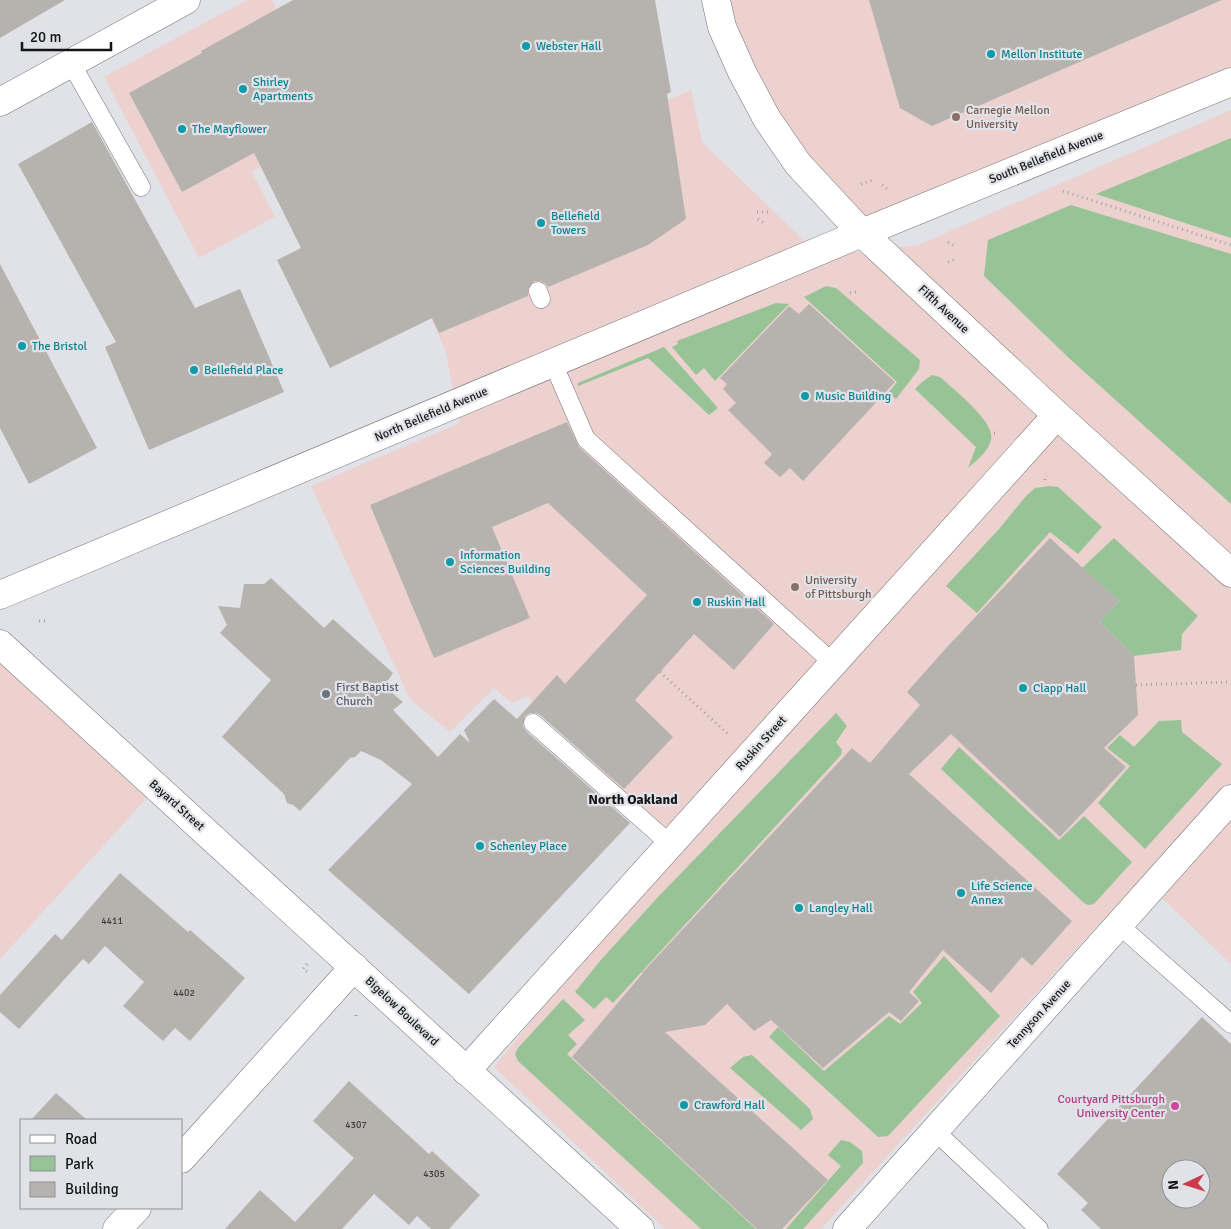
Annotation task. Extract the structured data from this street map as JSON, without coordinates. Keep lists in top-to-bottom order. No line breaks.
{"streets":{"main road":["South Bellefield Avenue","Fifth Avenue","North Bellefield Avenue","Ruskin Street","Bayard Street","Bigelow Boulevard","Tennyson Avenue"]},"crossings":[["South Bellefield Avenue","Fifth Avenue"],["South Bellefield Avenue","North Bellefield Avenue"],["Fifth Avenue","North Bellefield Avenue"],["Fifth Avenue","Ruskin Street"],["Ruskin Street","Bigelow Boulevard"],["Bayard Street","Bigelow Boulevard"]],"districts":["North Oakland"],"places":["Webster Hall","Mellon Institute","Shirley Apartments","Carnegie Mellon University","The Mayflower","Bellefield Towers","The Bristol","Bellefield Place","Music Building","Information Sciences Building","University of Pittsburgh","Ruskin Hall","Clapp Hall","First Baptist Church","Schenley Place","Life Science Annex","Langley Hall","Crawford Hall","Courtyard Pittsburgh University Center"],"house_numbers":["4411","4402","4307","4305"],"legend":["Road","Park","Building"],"scale_bar":"20 m","north":"left"}
